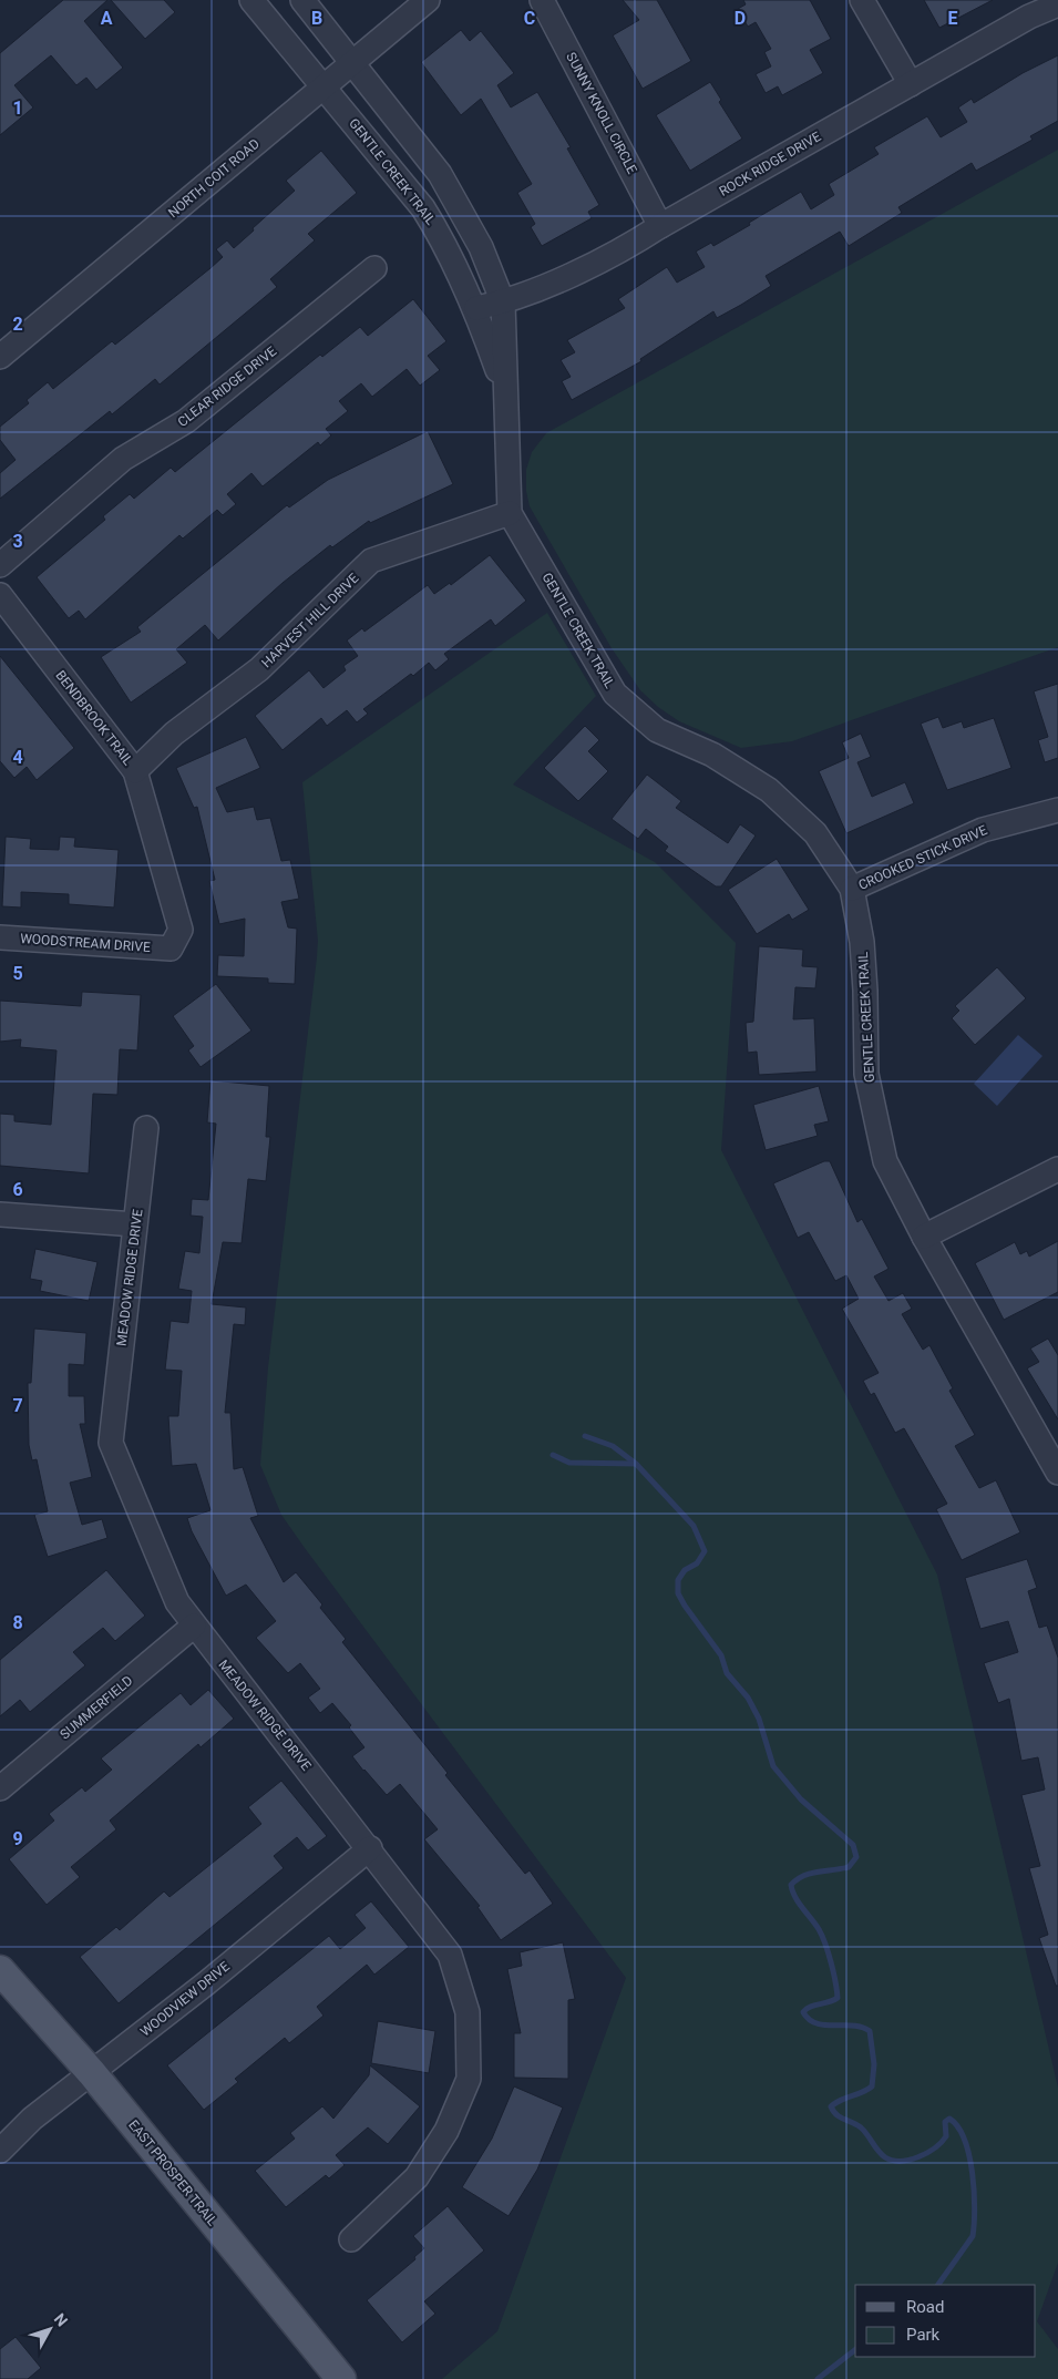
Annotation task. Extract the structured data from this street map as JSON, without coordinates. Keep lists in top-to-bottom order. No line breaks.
{"streets":{"main road":["EAST PROSPER TRAIL"],"street":["SUNNY KNOLL CIRCLE","ROCK RIDGE DRIVE","GENTLE CREEK TRAIL","NORTH COIT ROAD","CLEAR RIDGE DRIVE","HARVEST HILL DRIVE","BENDBROOK TRAIL","CROOKED STICK DRIVE","WOODSTREAM DRIVE","MEADOW RIDGE DRIVE","SUMMERFIELD","WOODVIEW DRIVE"]},"crossings":[["SUNNY KNOLL CIRCLE","ROCK RIDGE DRIVE"],["ROCK RIDGE DRIVE","GENTLE CREEK TRAIL"],["GENTLE CREEK TRAIL","NORTH COIT ROAD"],["GENTLE CREEK TRAIL","HARVEST HILL DRIVE"],["GENTLE CREEK TRAIL","CROOKED STICK DRIVE"],["HARVEST HILL DRIVE","BENDBROOK TRAIL"],["BENDBROOK TRAIL","WOODSTREAM DRIVE"],["MEADOW RIDGE DRIVE","SUMMERFIELD"],["MEADOW RIDGE DRIVE","WOODVIEW DRIVE"],["WOODVIEW DRIVE","EAST PROSPER TRAIL"]],"legend":["Road","Park"],"north":"top right","grid":{"columns":["A","B","C","D","E"],"rows":["1","2","3","4","5","6","7","8","9"]}}
